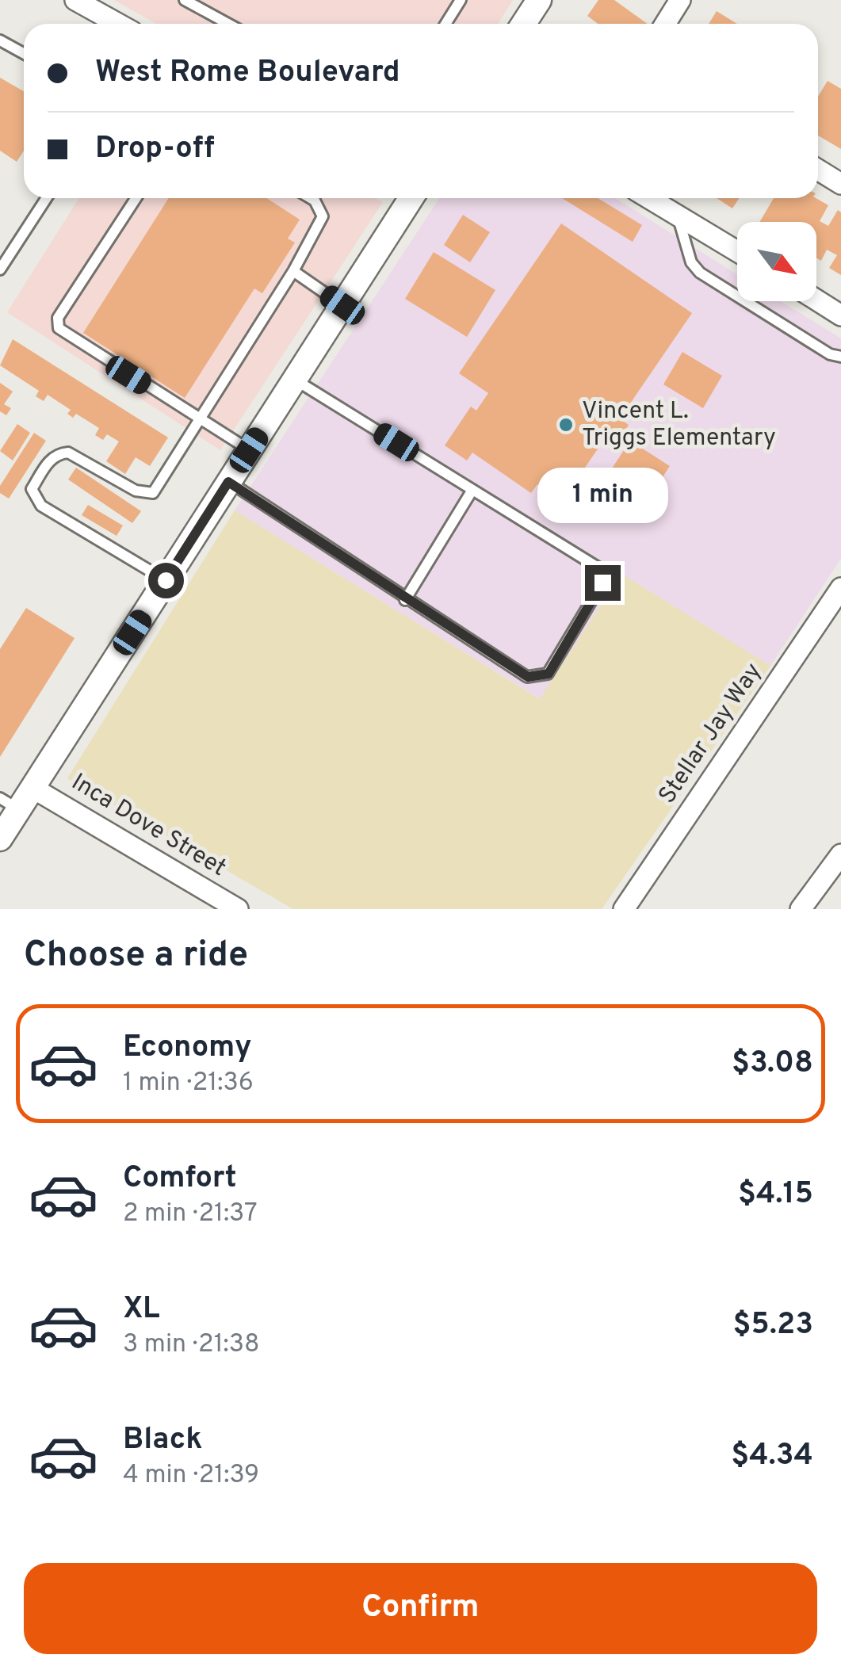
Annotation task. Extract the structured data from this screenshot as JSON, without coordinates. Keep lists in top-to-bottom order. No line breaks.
{"streets":{"street":["Stellar Jay Way","Inca Dove Street"]},"places":["Vincent L. Triggs Elementary"],"north":"bottom right","page":{"banner":["West Rome Boulevard","Drop-off"],"bubble":"1 min","heading":"Choose a ride","list":[{"name":"Economy","note":"1 min · 21:36","value":"$3.08"},{"name":"Comfort","note":"2 min · 21:37","value":"$4.15"},{"name":"XL","note":"3 min · 21:38","value":"$5.23"},{"name":"Black","note":"4 min · 21:39","value":"$4.34"}],"buttons":"Confirm"}}
